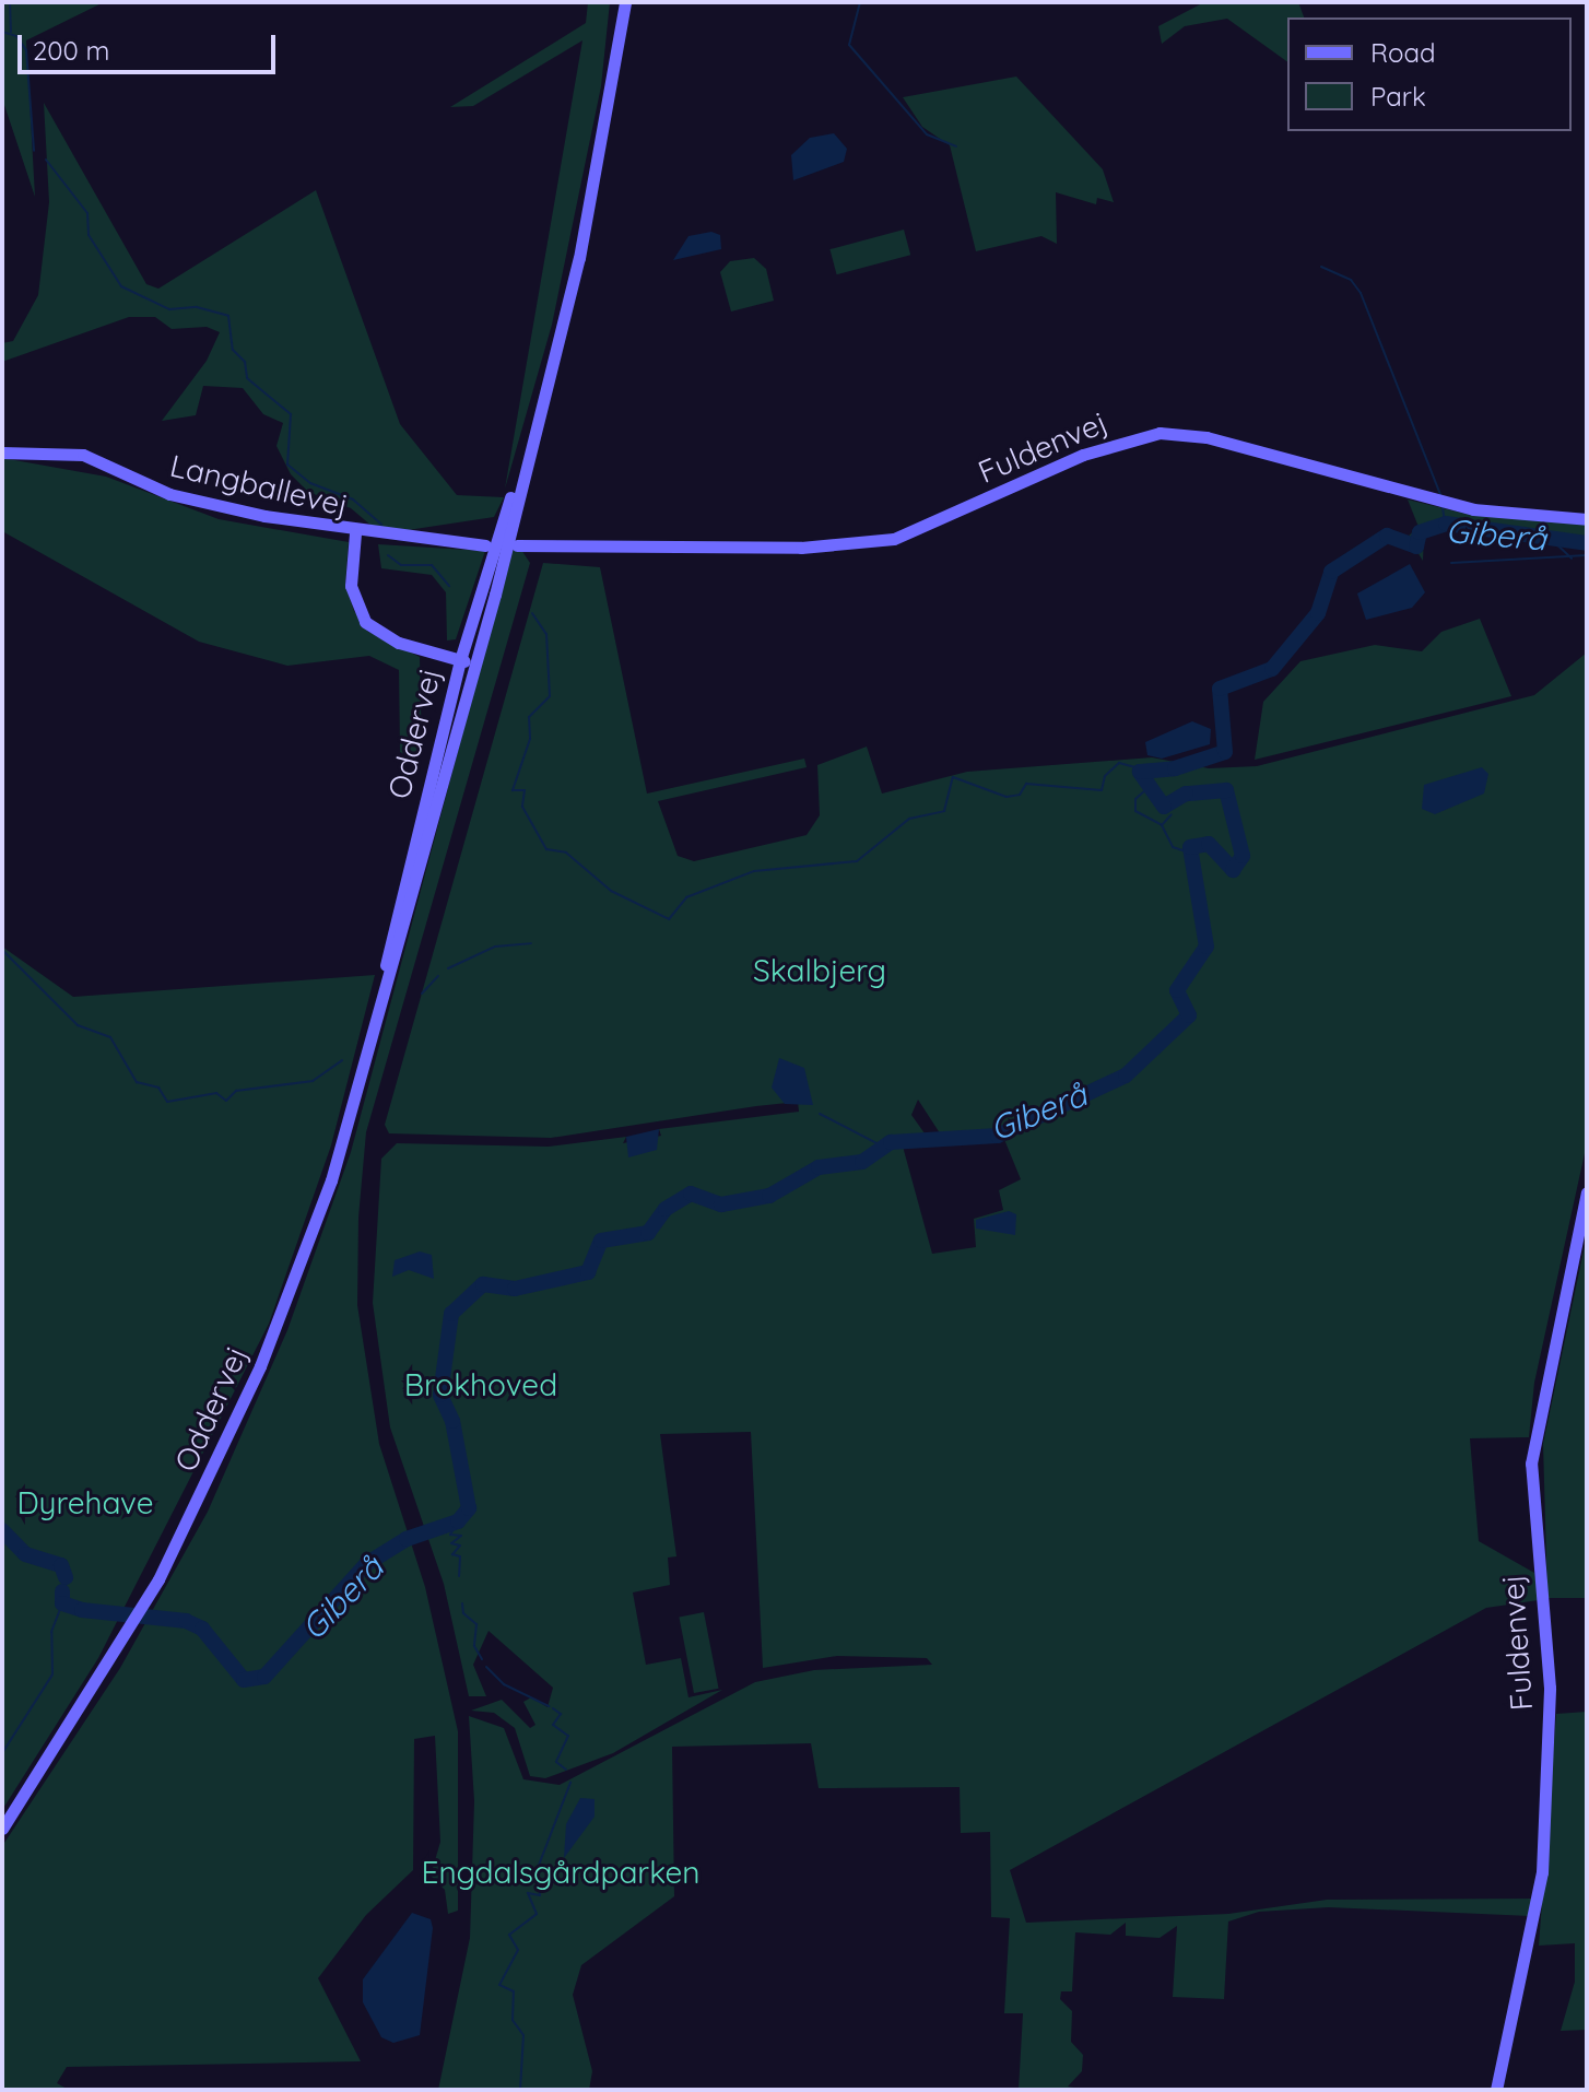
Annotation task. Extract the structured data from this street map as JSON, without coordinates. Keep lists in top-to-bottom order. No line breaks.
{"streets":{"street":["Fuldenvej","Langballevej","Oddervej"]},"crossings":[["Langballevej","Oddervej"]],"water":["Giberå"],"parks":["Skalbjerg","Brokhoved","Dyrehave","Engdalsgårdparken"],"legend":["Road","Park"],"scale_bar":"200 m"}
